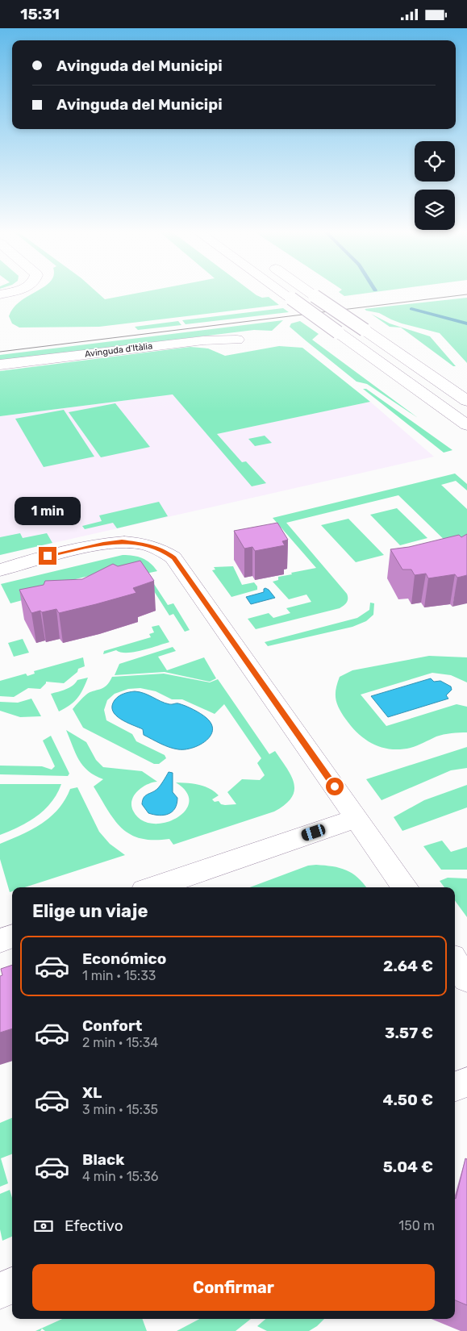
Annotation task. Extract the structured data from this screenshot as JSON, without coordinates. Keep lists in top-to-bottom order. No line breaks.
{"streets":{"street":["Avinguda d'Itàlia"]},"page":{"status":"15:31","banner":["Avinguda del Municipi","Avinguda del Municipi"],"bubble":"1 min","heading":"Elige un viaje","list":[{"name":"Económico","note":"1 min · 15:33","value":"2.64 €"},{"name":"Confort","note":"2 min · 15:34","value":"3.57 €"},{"name":"XL","note":"3 min · 15:35","value":"4.50 €"},{"name":"Black","note":"4 min · 15:36","value":"5.04 €"}],"pay":["Efectivo","150 m"],"buttons":"Confirmar"}}
